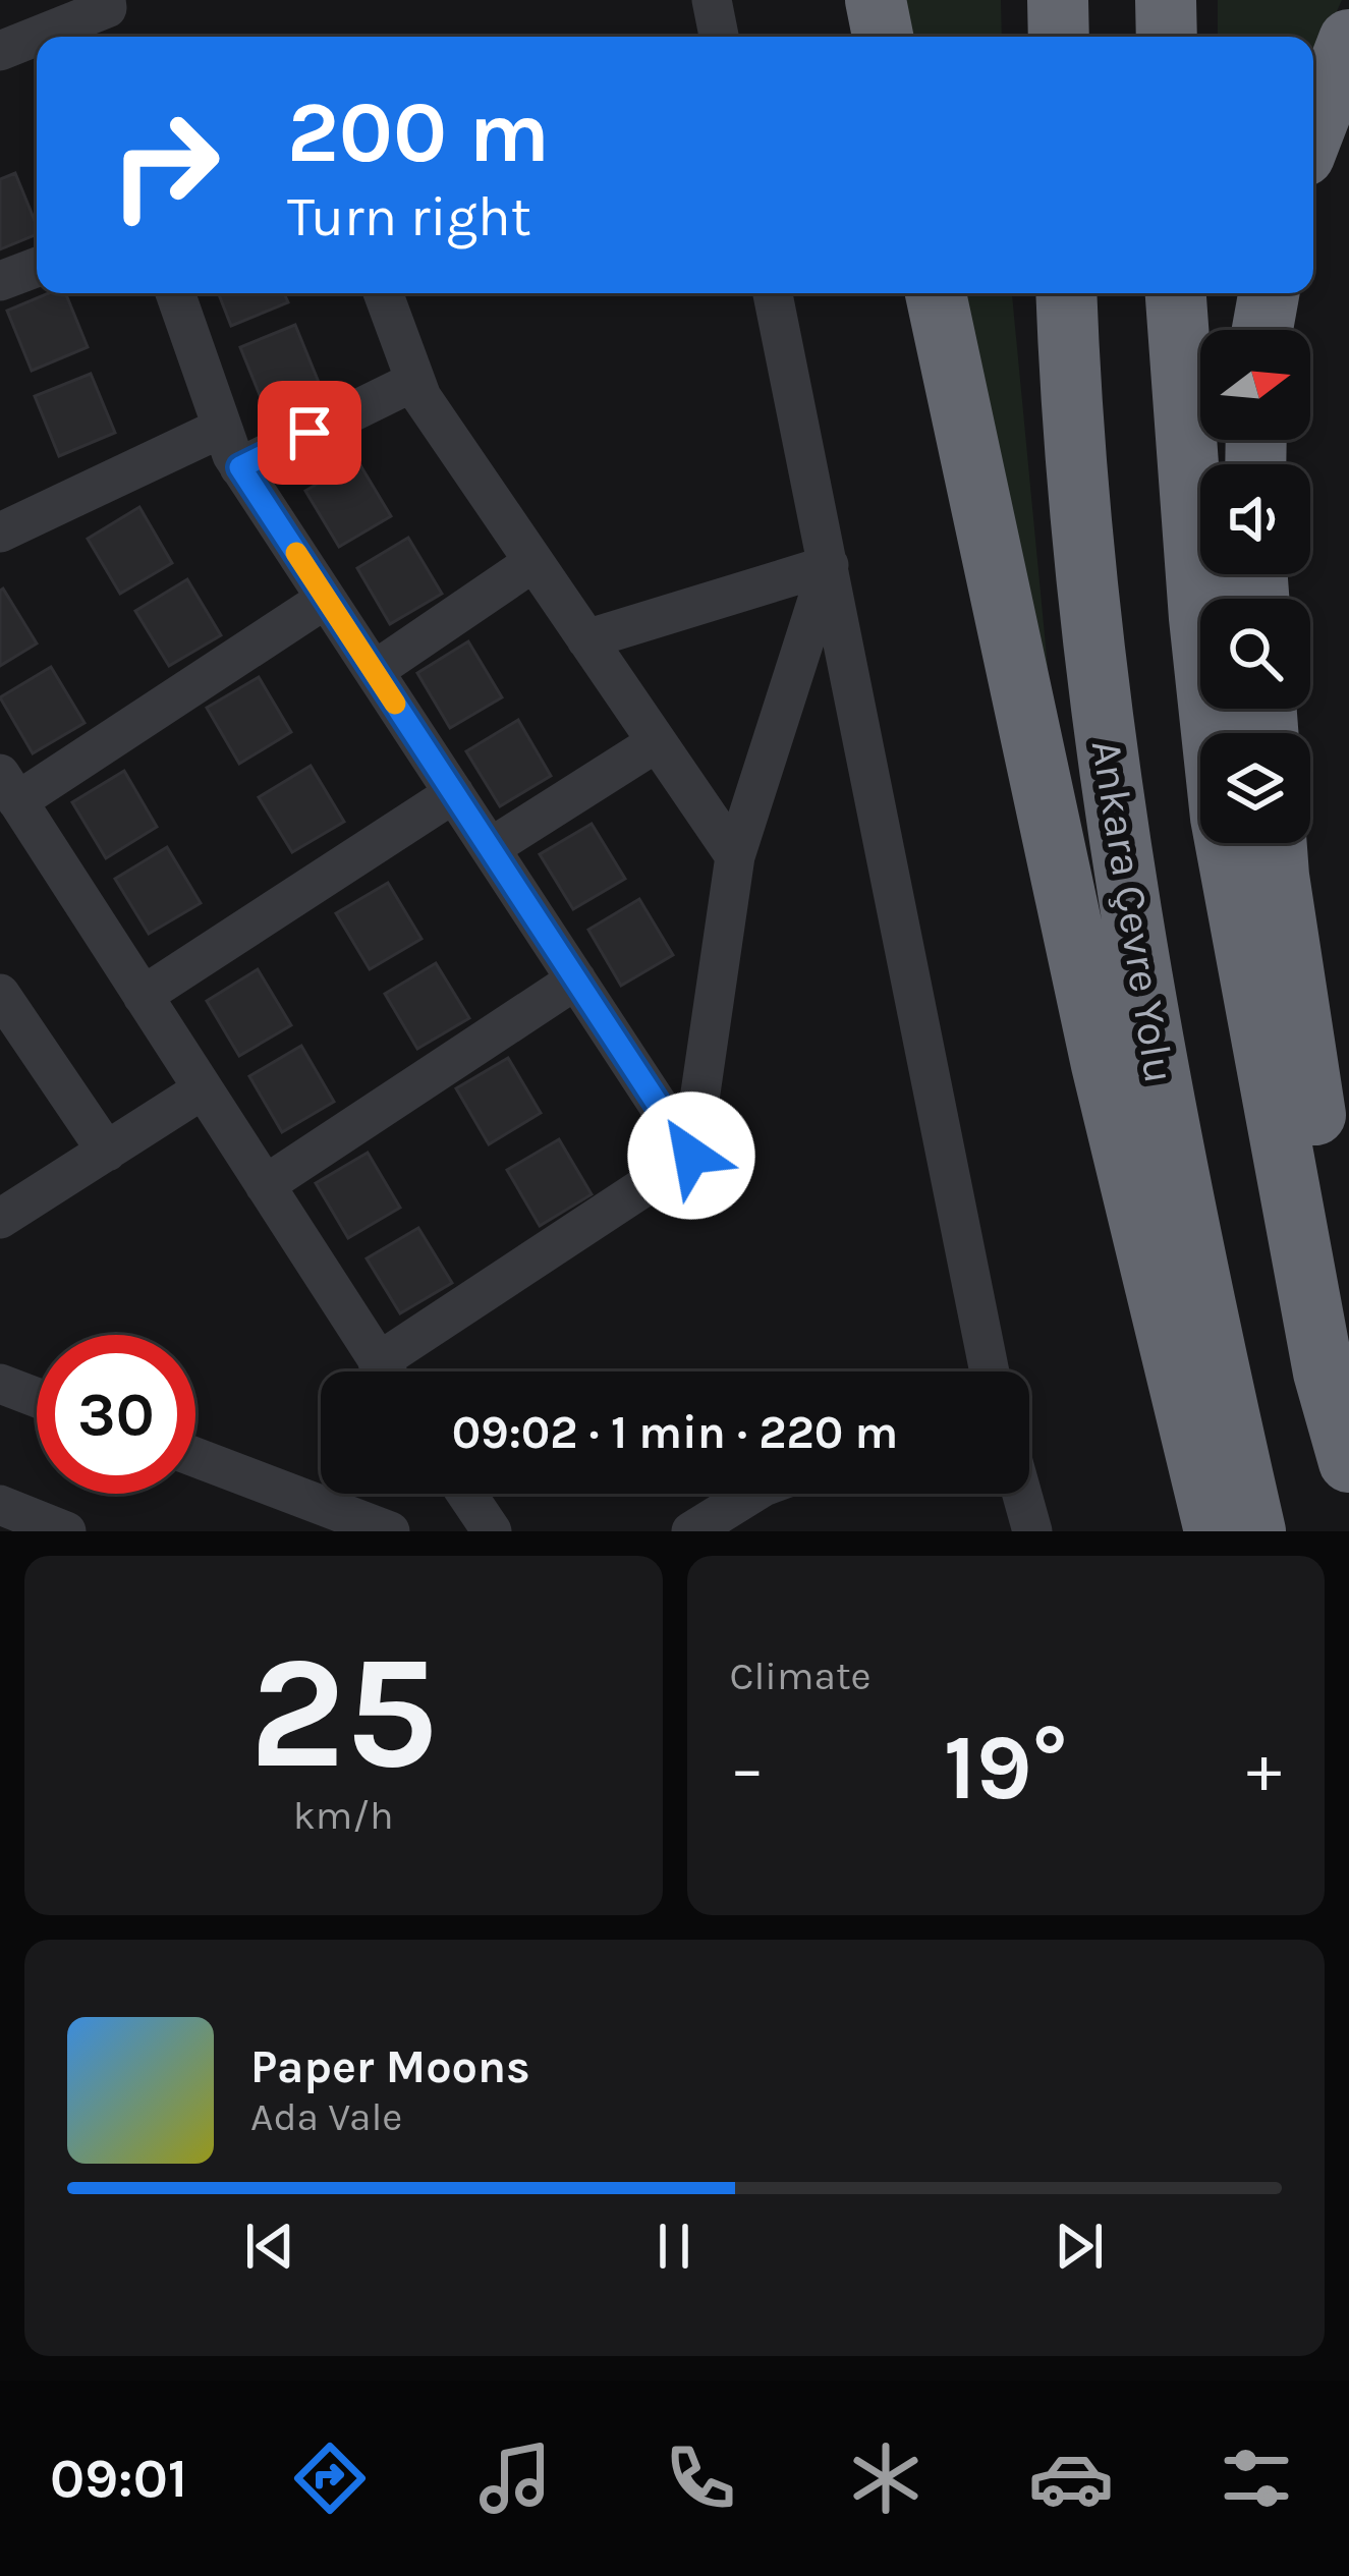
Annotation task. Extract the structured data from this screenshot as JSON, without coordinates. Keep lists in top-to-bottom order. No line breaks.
{"streets":{"highway":["Ankara Çevre Yolu"]},"north":"right","page":{"turn":["200 m","Turn right"],"limit":"30","trip":"09:02 · 1 min · 220 m","tile":[["25","km/h"],"Climate"],"heat":["−","19°","+"],"song":["Paper Moons","Ada Vale"],"tabs":"09:01"}}
